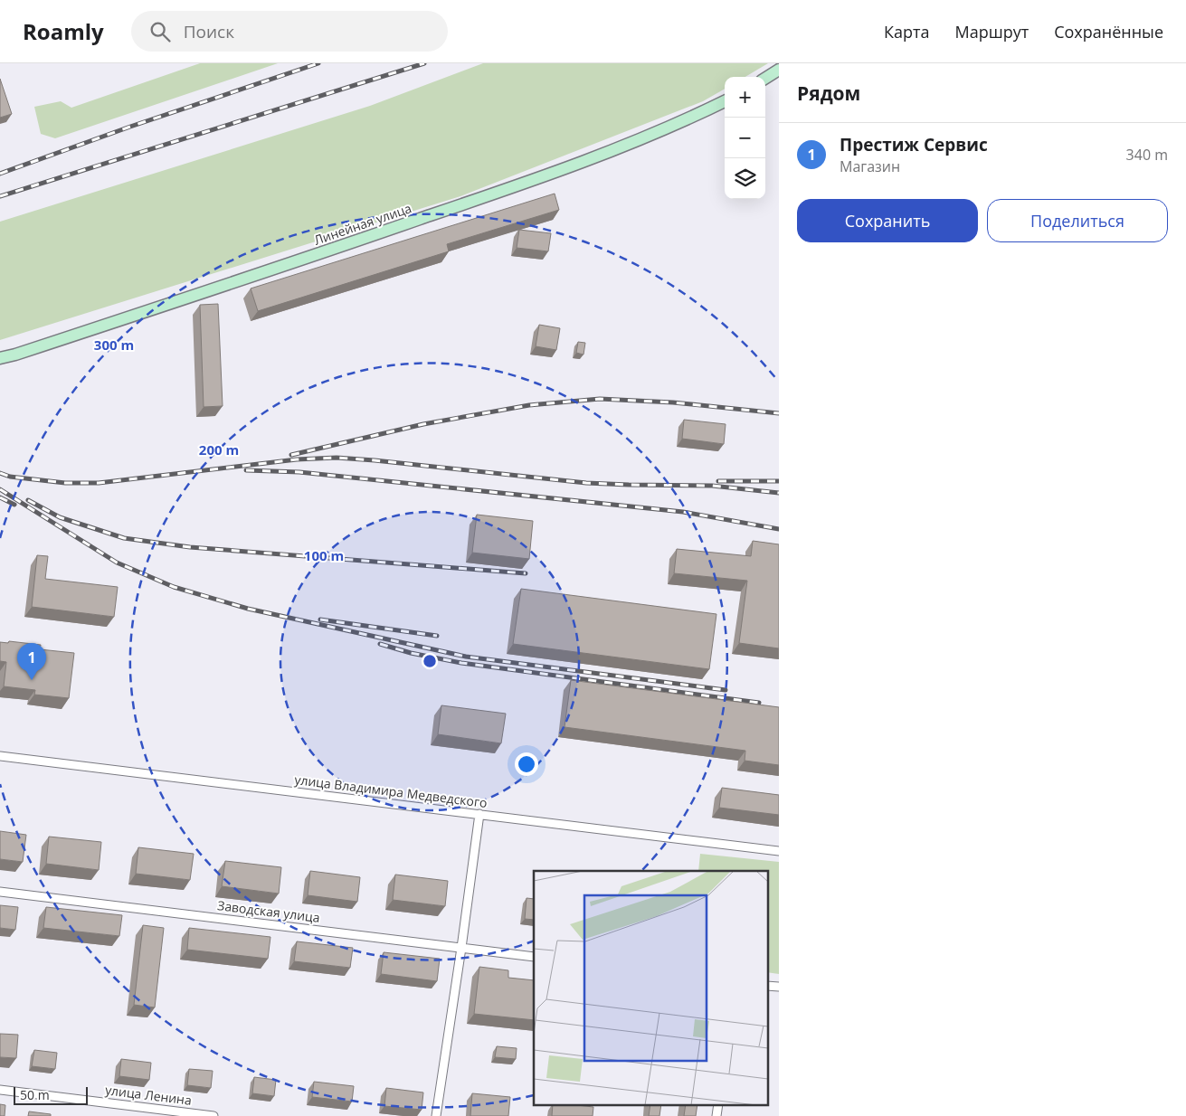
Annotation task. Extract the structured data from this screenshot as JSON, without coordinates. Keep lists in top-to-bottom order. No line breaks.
{"streets":{"street":["Линейная улица","улица Владимира Медведского","Заводская улица","улица Ленина"]},"scale_bar":"50 m","page":{"header":"Roamly","search":"Поиск","nav":["Карта","Маршрут","Сохранённые"],"heading":"Рядом","map_buttons":["+","−"],"list":[{"mark":"1","name":"Престиж Сервис","note":"Магазин","value":"340 m"}],"buttons":["Сохранить","Поделиться"],"pins":"1","scale":"50 m"},"rings":["300 m","200 m","100 m"]}
